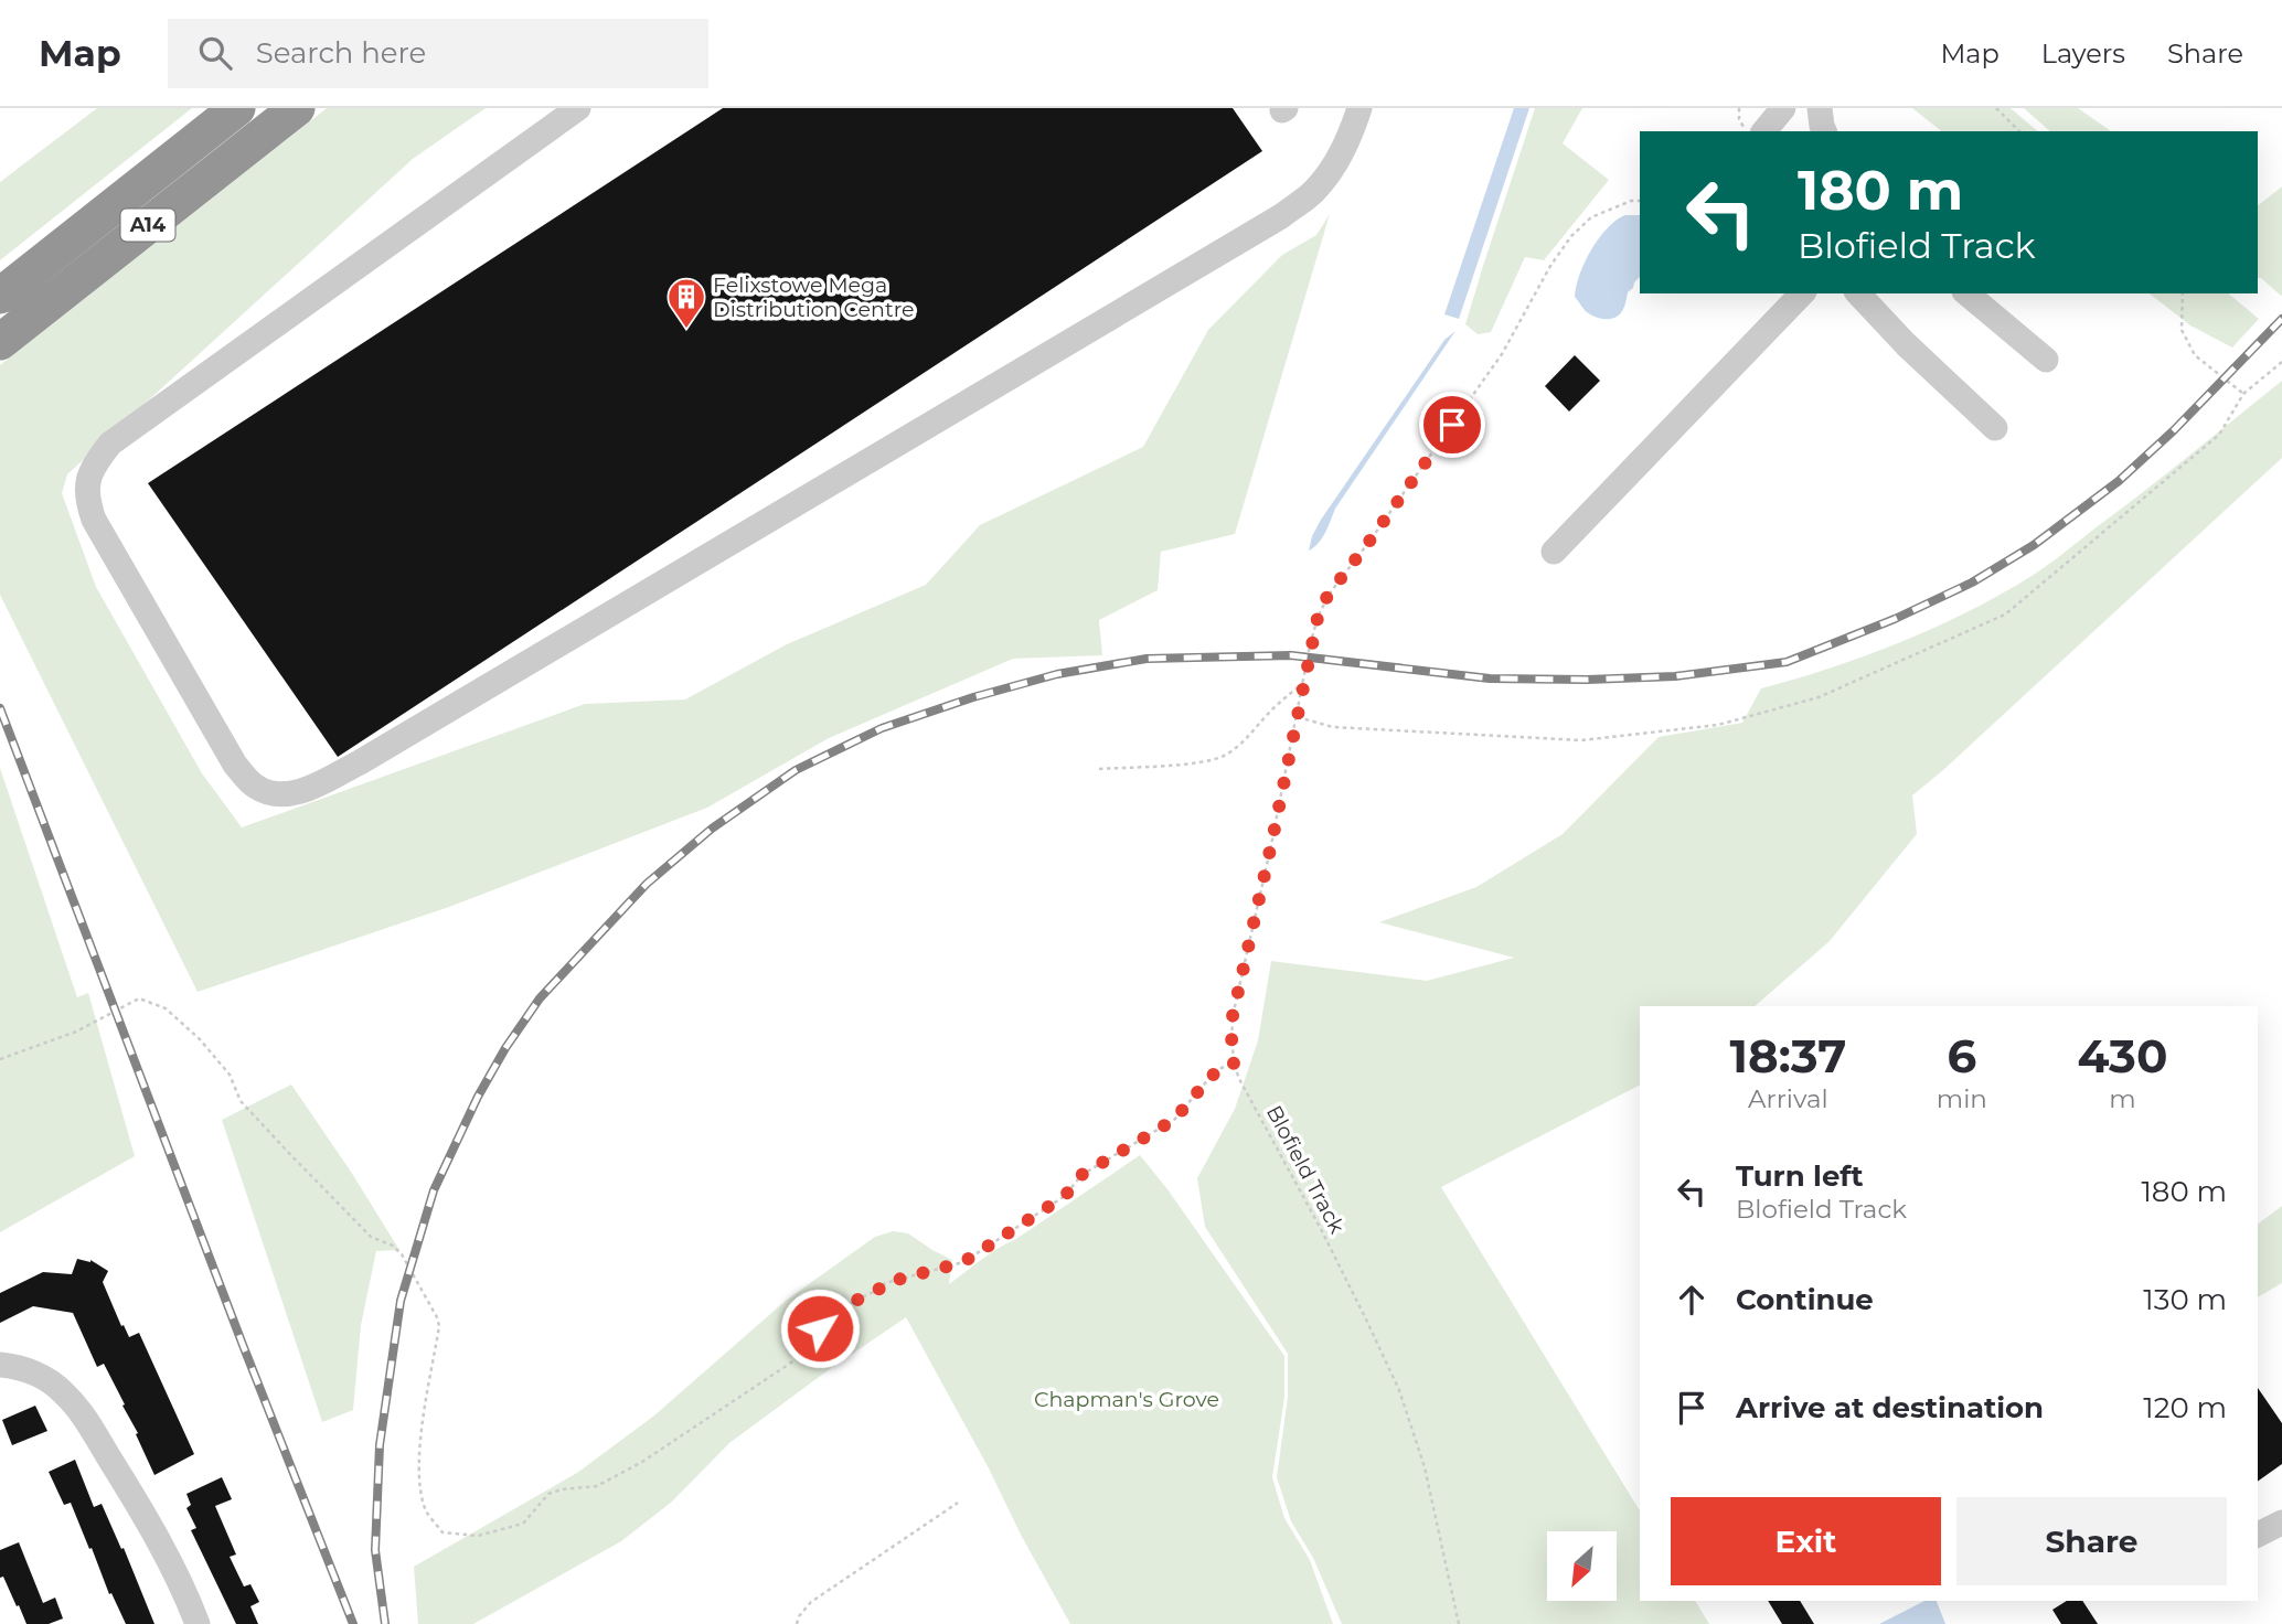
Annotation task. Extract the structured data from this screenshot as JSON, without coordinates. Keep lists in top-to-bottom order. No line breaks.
{"streets":{"highway":["A14"],"path":["Blofield Track"]},"parks":["Chapman's Grove"],"places":{"building":["Felixstowe Mega Distribution Centre"]},"north":"bottom left","page":{"header":"Map","search":"Search here","nav":["Map","Layers","Share"],"turn":["180 m","Blofield Track"],"eta":["18:37","Arrival","6","min","430","m"],"list":[{"name":"Turn left","note":"Blofield Track","value":"180 m"},{"name":"Continue","value":"130 m"},{"name":"Arrive at destination","value":"120 m"}],"buttons":["Exit","Share"]}}
